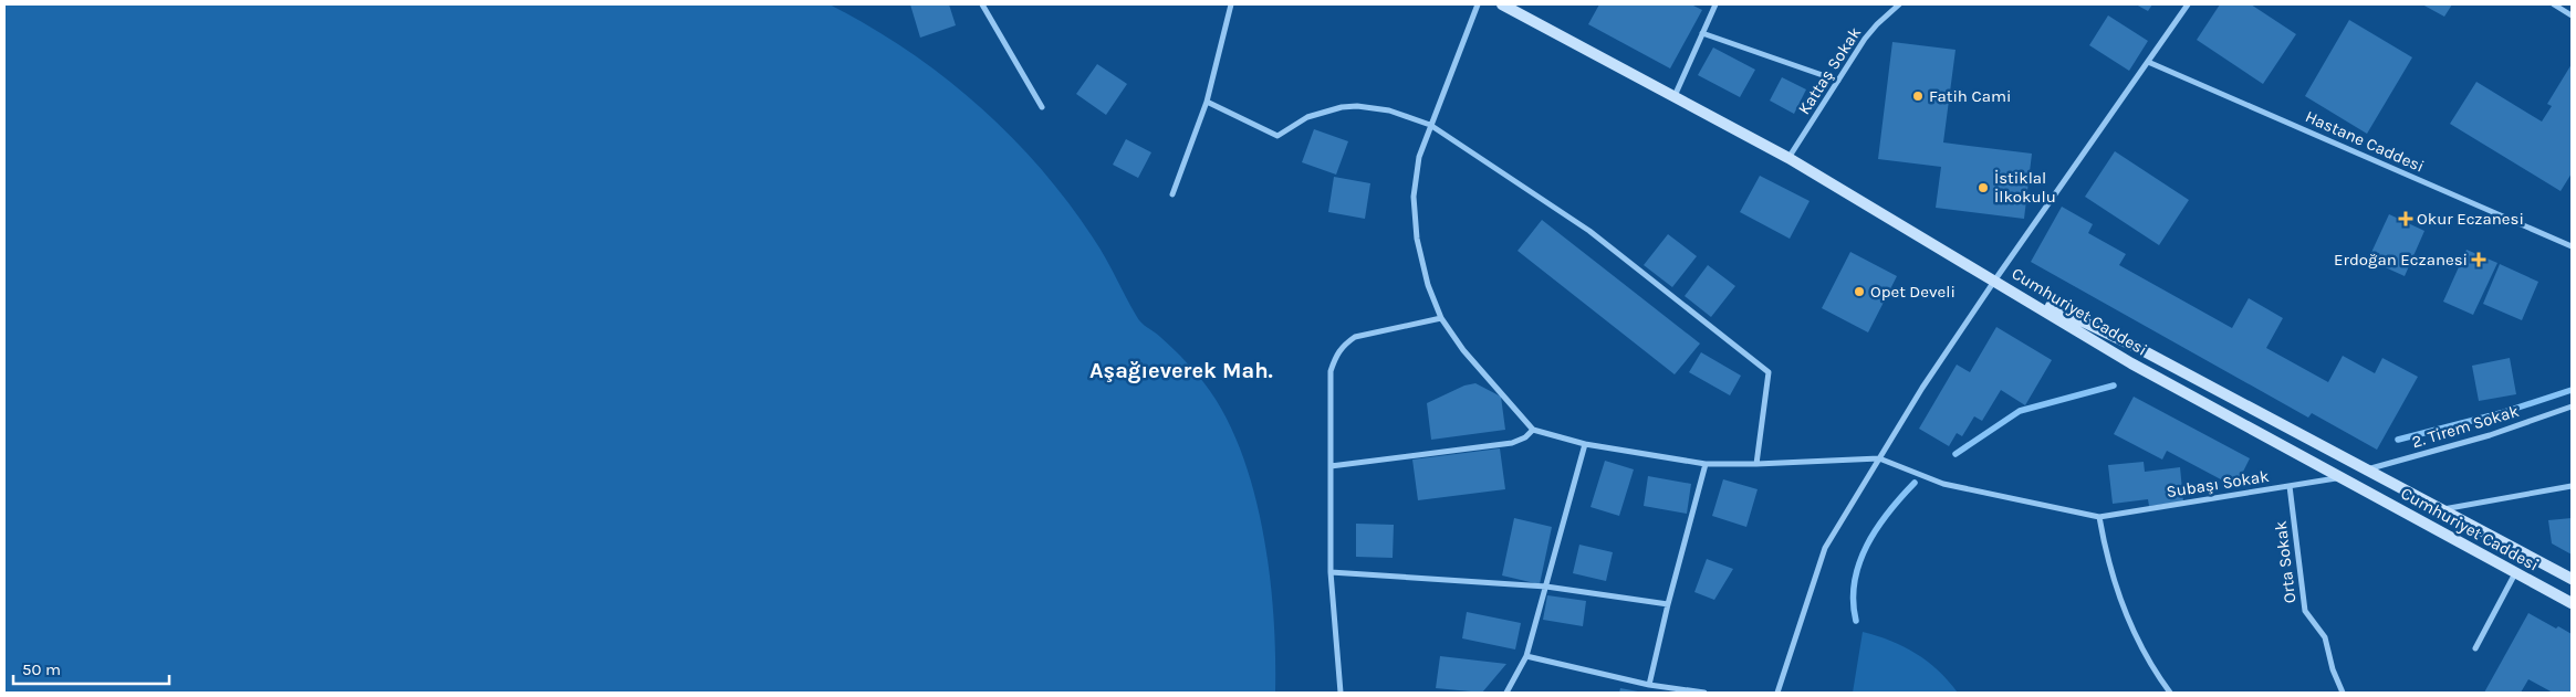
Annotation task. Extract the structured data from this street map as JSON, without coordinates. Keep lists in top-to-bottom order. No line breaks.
{"streets":{"main road":["Cumhuriyet Caddesi"],"street":["Kattaş Sokak","Hastane Caddesi","2. Tirem Sokak","Subaşı Sokak","Orta Sokak"]},"crossings":[["Cumhuriyet Caddesi","2. Tirem Sokak"],["Cumhuriyet Caddesi","Subaşı Sokak"],["Subaşı Sokak","Orta Sokak"]],"districts":["Aşağıeverek Mah."],"places":{"other":["Fatih Cami","İstiklal İlkokulu","Opet Develi"],"health":["Okur Eczanesi","Erdoğan Eczanesi"]},"scale_bar":"50 m"}
